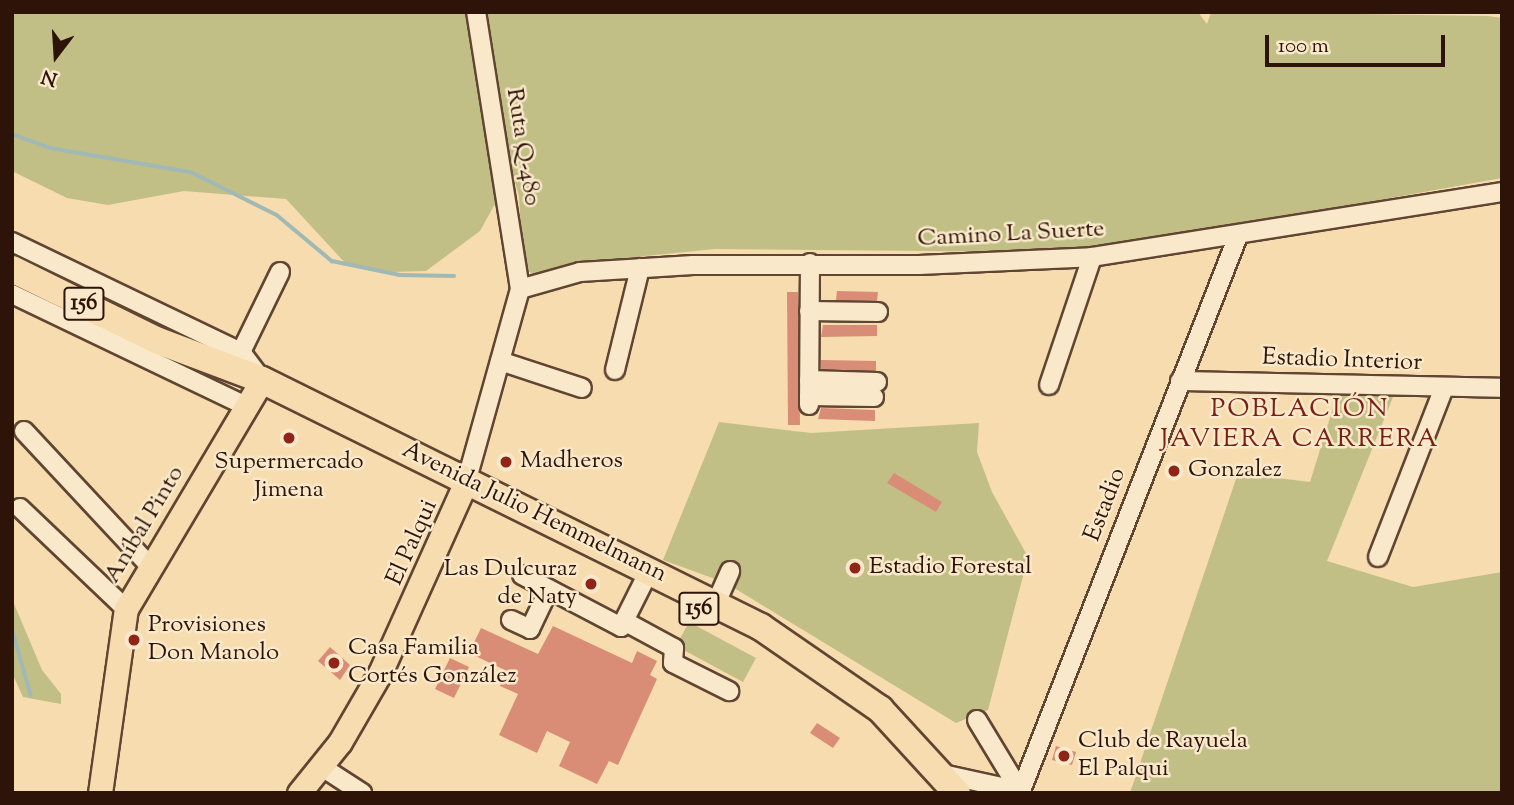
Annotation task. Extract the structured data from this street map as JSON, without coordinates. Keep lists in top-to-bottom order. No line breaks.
{"streets":{"highway":["156","Avenida Julio Hemmelmann"],"main road":["Aníbal Pinto","El Palqui"],"street":["Ruta Q-480","Camino La Suerte","Estadio Interior","Estadio"]},"crossings":[["Ruta Q-480","Camino La Suerte"],["Ruta Q-480","El Palqui"],["Camino La Suerte","Estadio"],["Camino La Suerte","El Palqui"],["Estadio Interior","Estadio"],["Avenida Julio Hemmelmann","Aníbal Pinto"],["Avenida Julio Hemmelmann","El Palqui"]],"districts":["POBLACIÓN JAVIERA CARRERA"],"places":["Supermercado Jimena","Madheros","Gonzalez","Estadio Forestal","Las Dulcuraz de Naty","Provisiones Don Manolo","Casa Familia Cortés González","Club de Rayuela El Palqui"],"scale_bar":"100 m","north":"bottom"}
